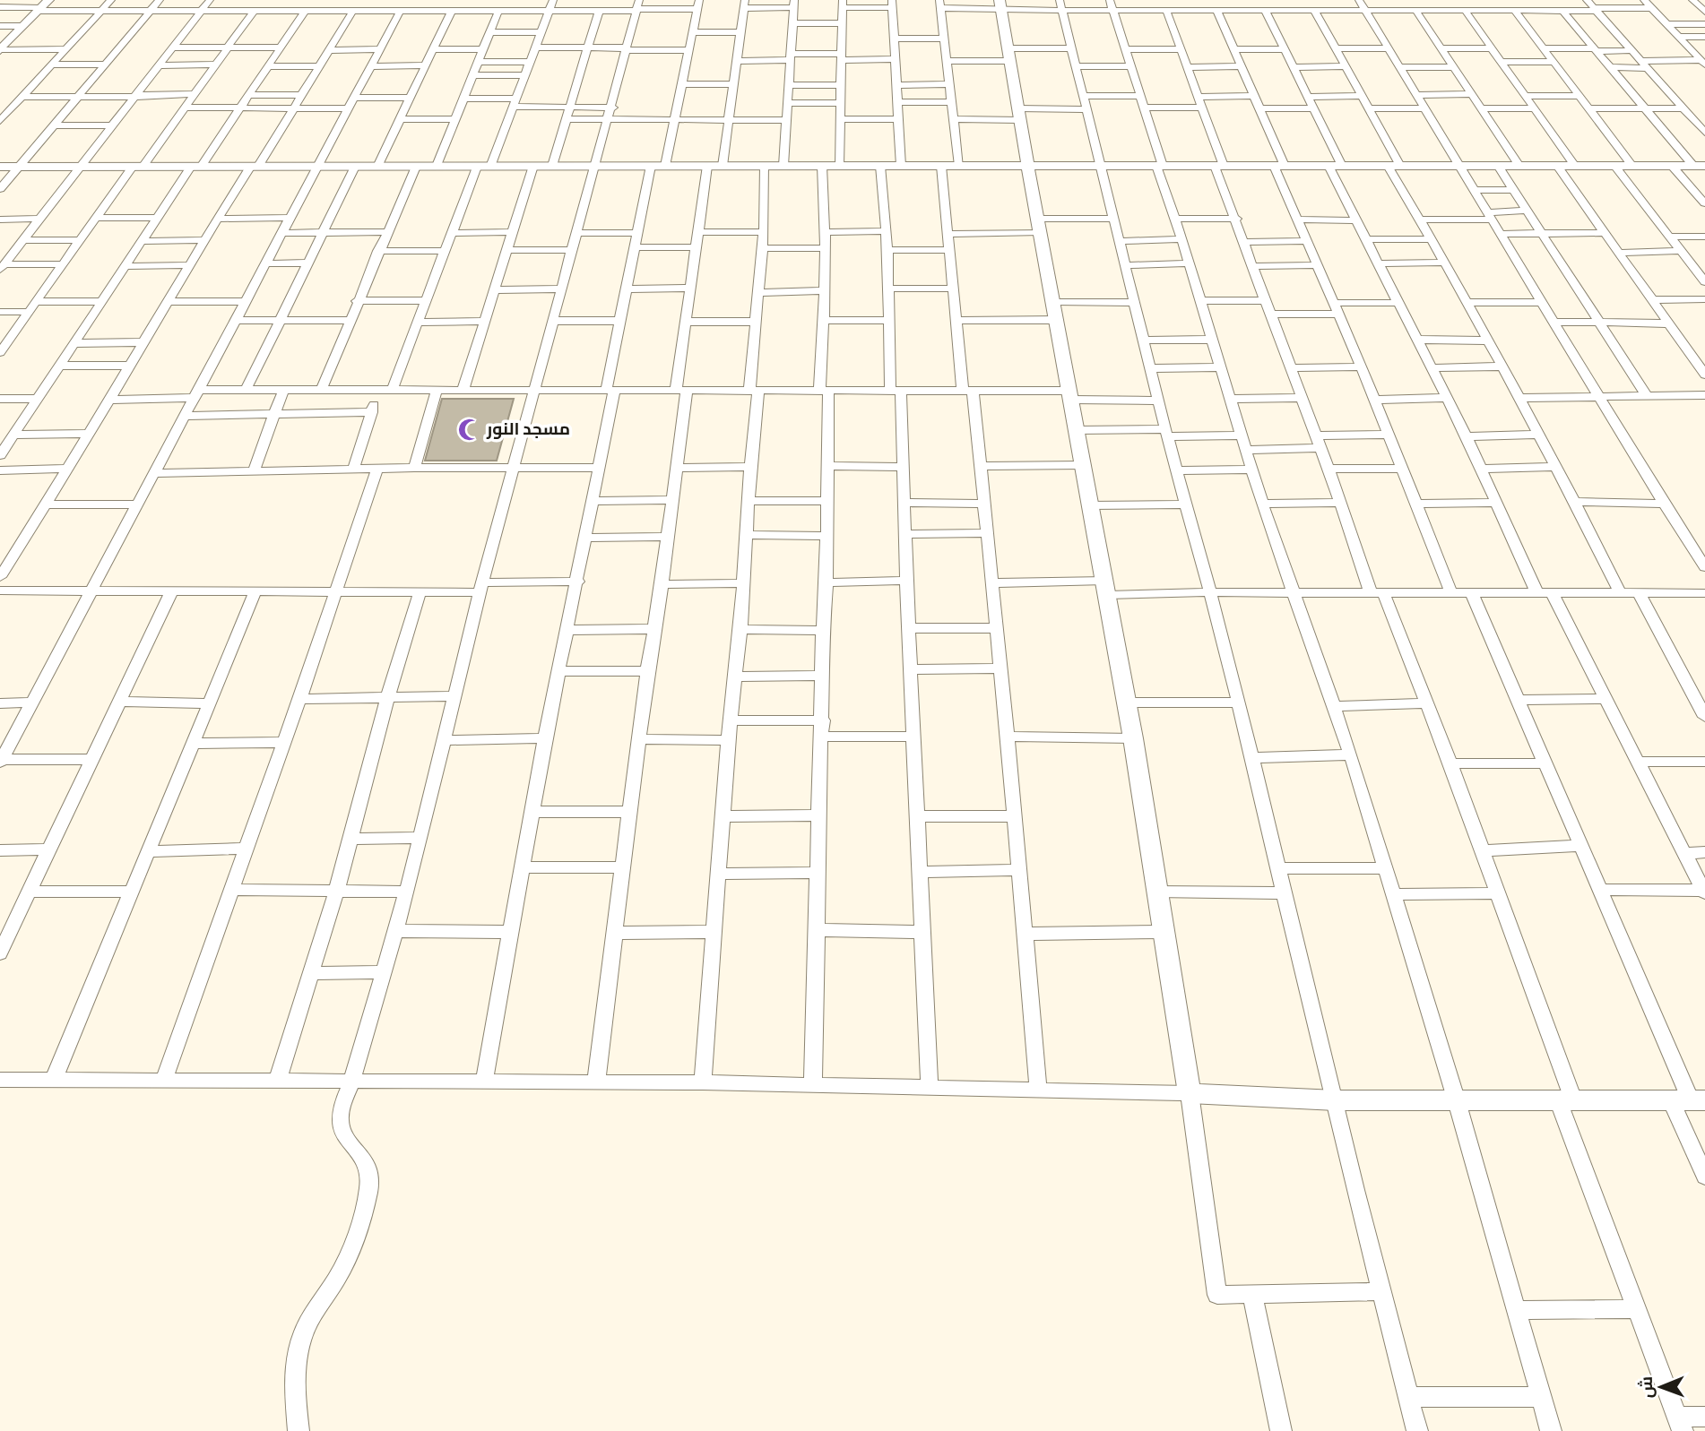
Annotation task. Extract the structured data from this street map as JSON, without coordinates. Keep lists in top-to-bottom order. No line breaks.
{"places":{"mosque":["مسجد النور"]},"north":"left"}
